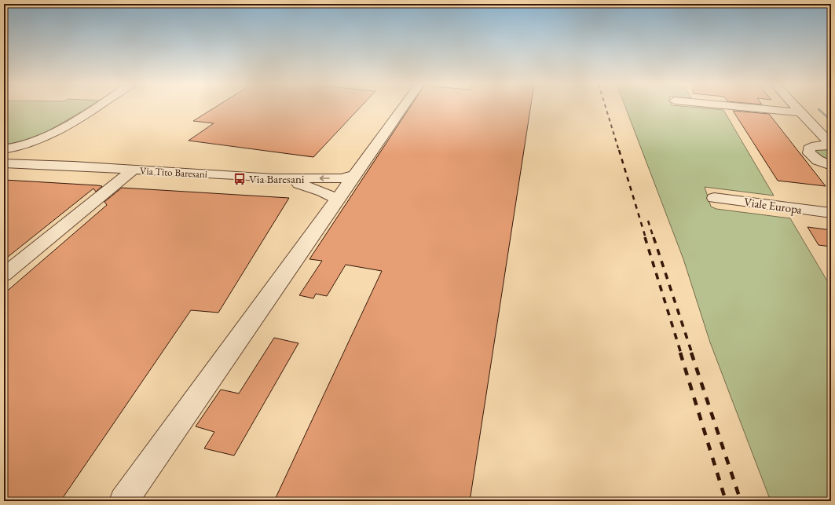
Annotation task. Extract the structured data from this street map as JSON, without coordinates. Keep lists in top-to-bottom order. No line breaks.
{"streets":{"street":["Via Tito Baresani","Viale Europa"]},"places":{"bus stop":["Via Baresani"]}}
